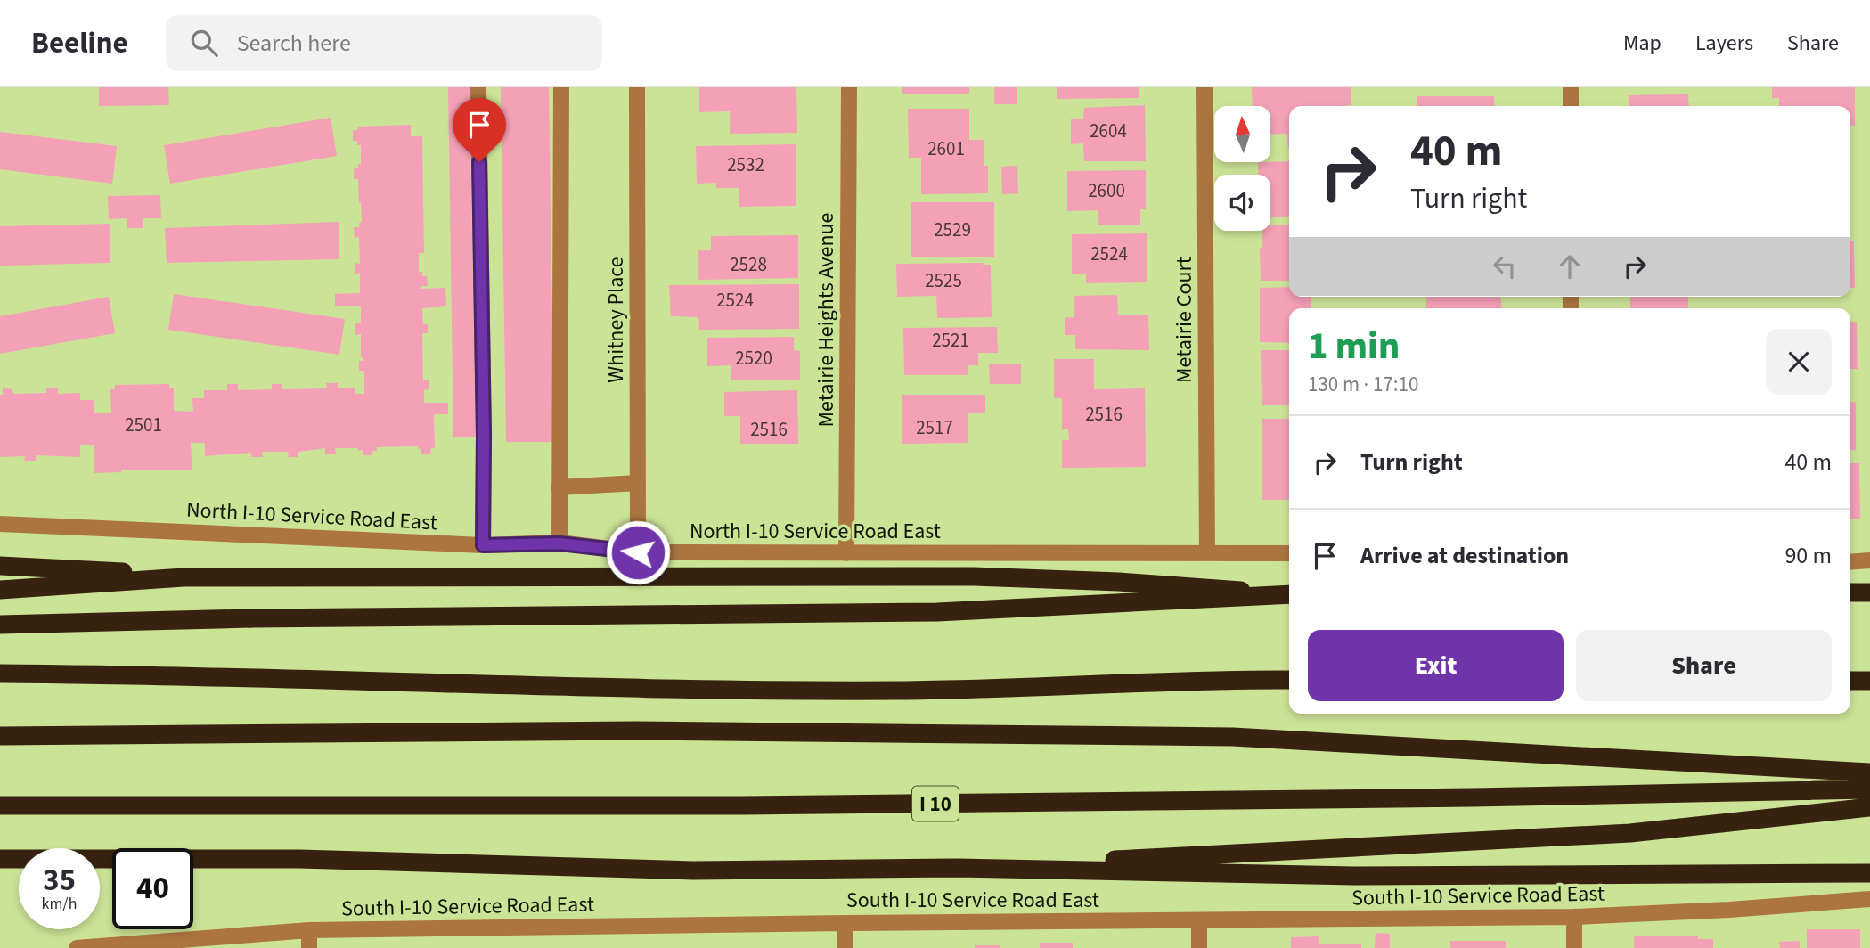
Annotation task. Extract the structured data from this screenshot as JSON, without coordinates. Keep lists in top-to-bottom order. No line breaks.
{"streets":{"highway":["I 10"],"street":["Whitney Place","Metairie Heights Avenue","Metairie Court","North I-10 Service Road East","South I-10 Service Road East"]},"crossings":[["Whitney Place","North I-10 Service Road East"],["Metairie Heights Avenue","North I-10 Service Road East"],["Metairie Court","North I-10 Service Road East"]],"house_numbers":["2604","2601","2532","2600","2529","2524","2528","2525","2524","2521","2520","2516","2501","2517","2516"],"north":"top","page":{"header":"Beeline","search":"Search here","nav":["Map","Layers","Share"],"turn":["40 m","Turn right"],"heading":["1 min","130 m · 17:10"],"list":[{"name":"Turn right","value":"40 m"},{"name":"Arrive at destination","value":"90 m"}],"buttons":["Exit","Share"],"speed":"35 km/h","limit":"40"}}
